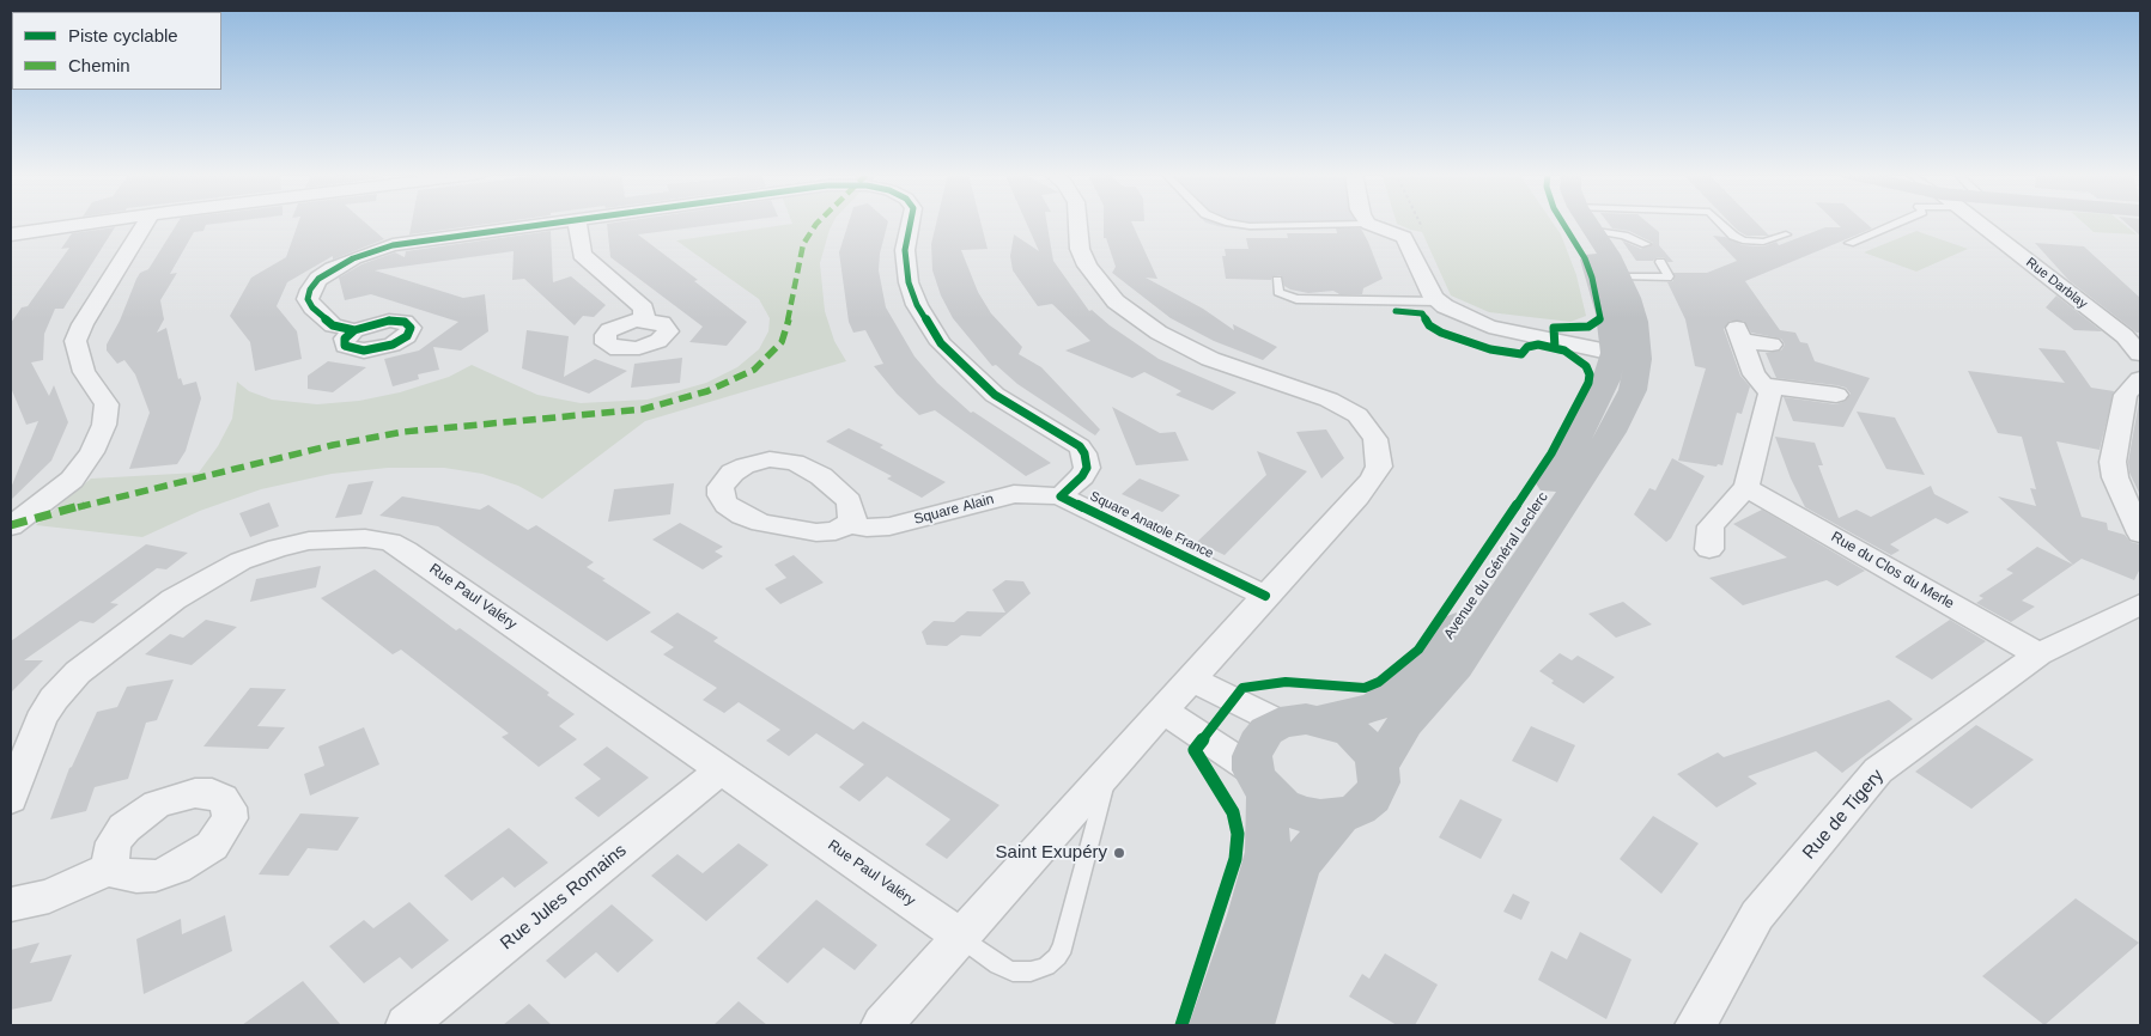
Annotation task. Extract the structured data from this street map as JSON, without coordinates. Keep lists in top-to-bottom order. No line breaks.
{"streets":{"main road":["Avenue du Général Leclerc"],"street":["Rue Darblay","Square Alain","Square Anatole France","Rue du Clos du Merle","Rue Paul Valéry","Rue de Tigery","Rue Jules Romains"]},"crossings":[["Square Alain","Square Anatole France"],["Rue du Clos du Merle","Rue de Tigery"],["Rue Paul Valéry","Rue Jules Romains"]],"places":["Saint Exupéry"],"legend":["Piste cyclable","Chemin"]}
